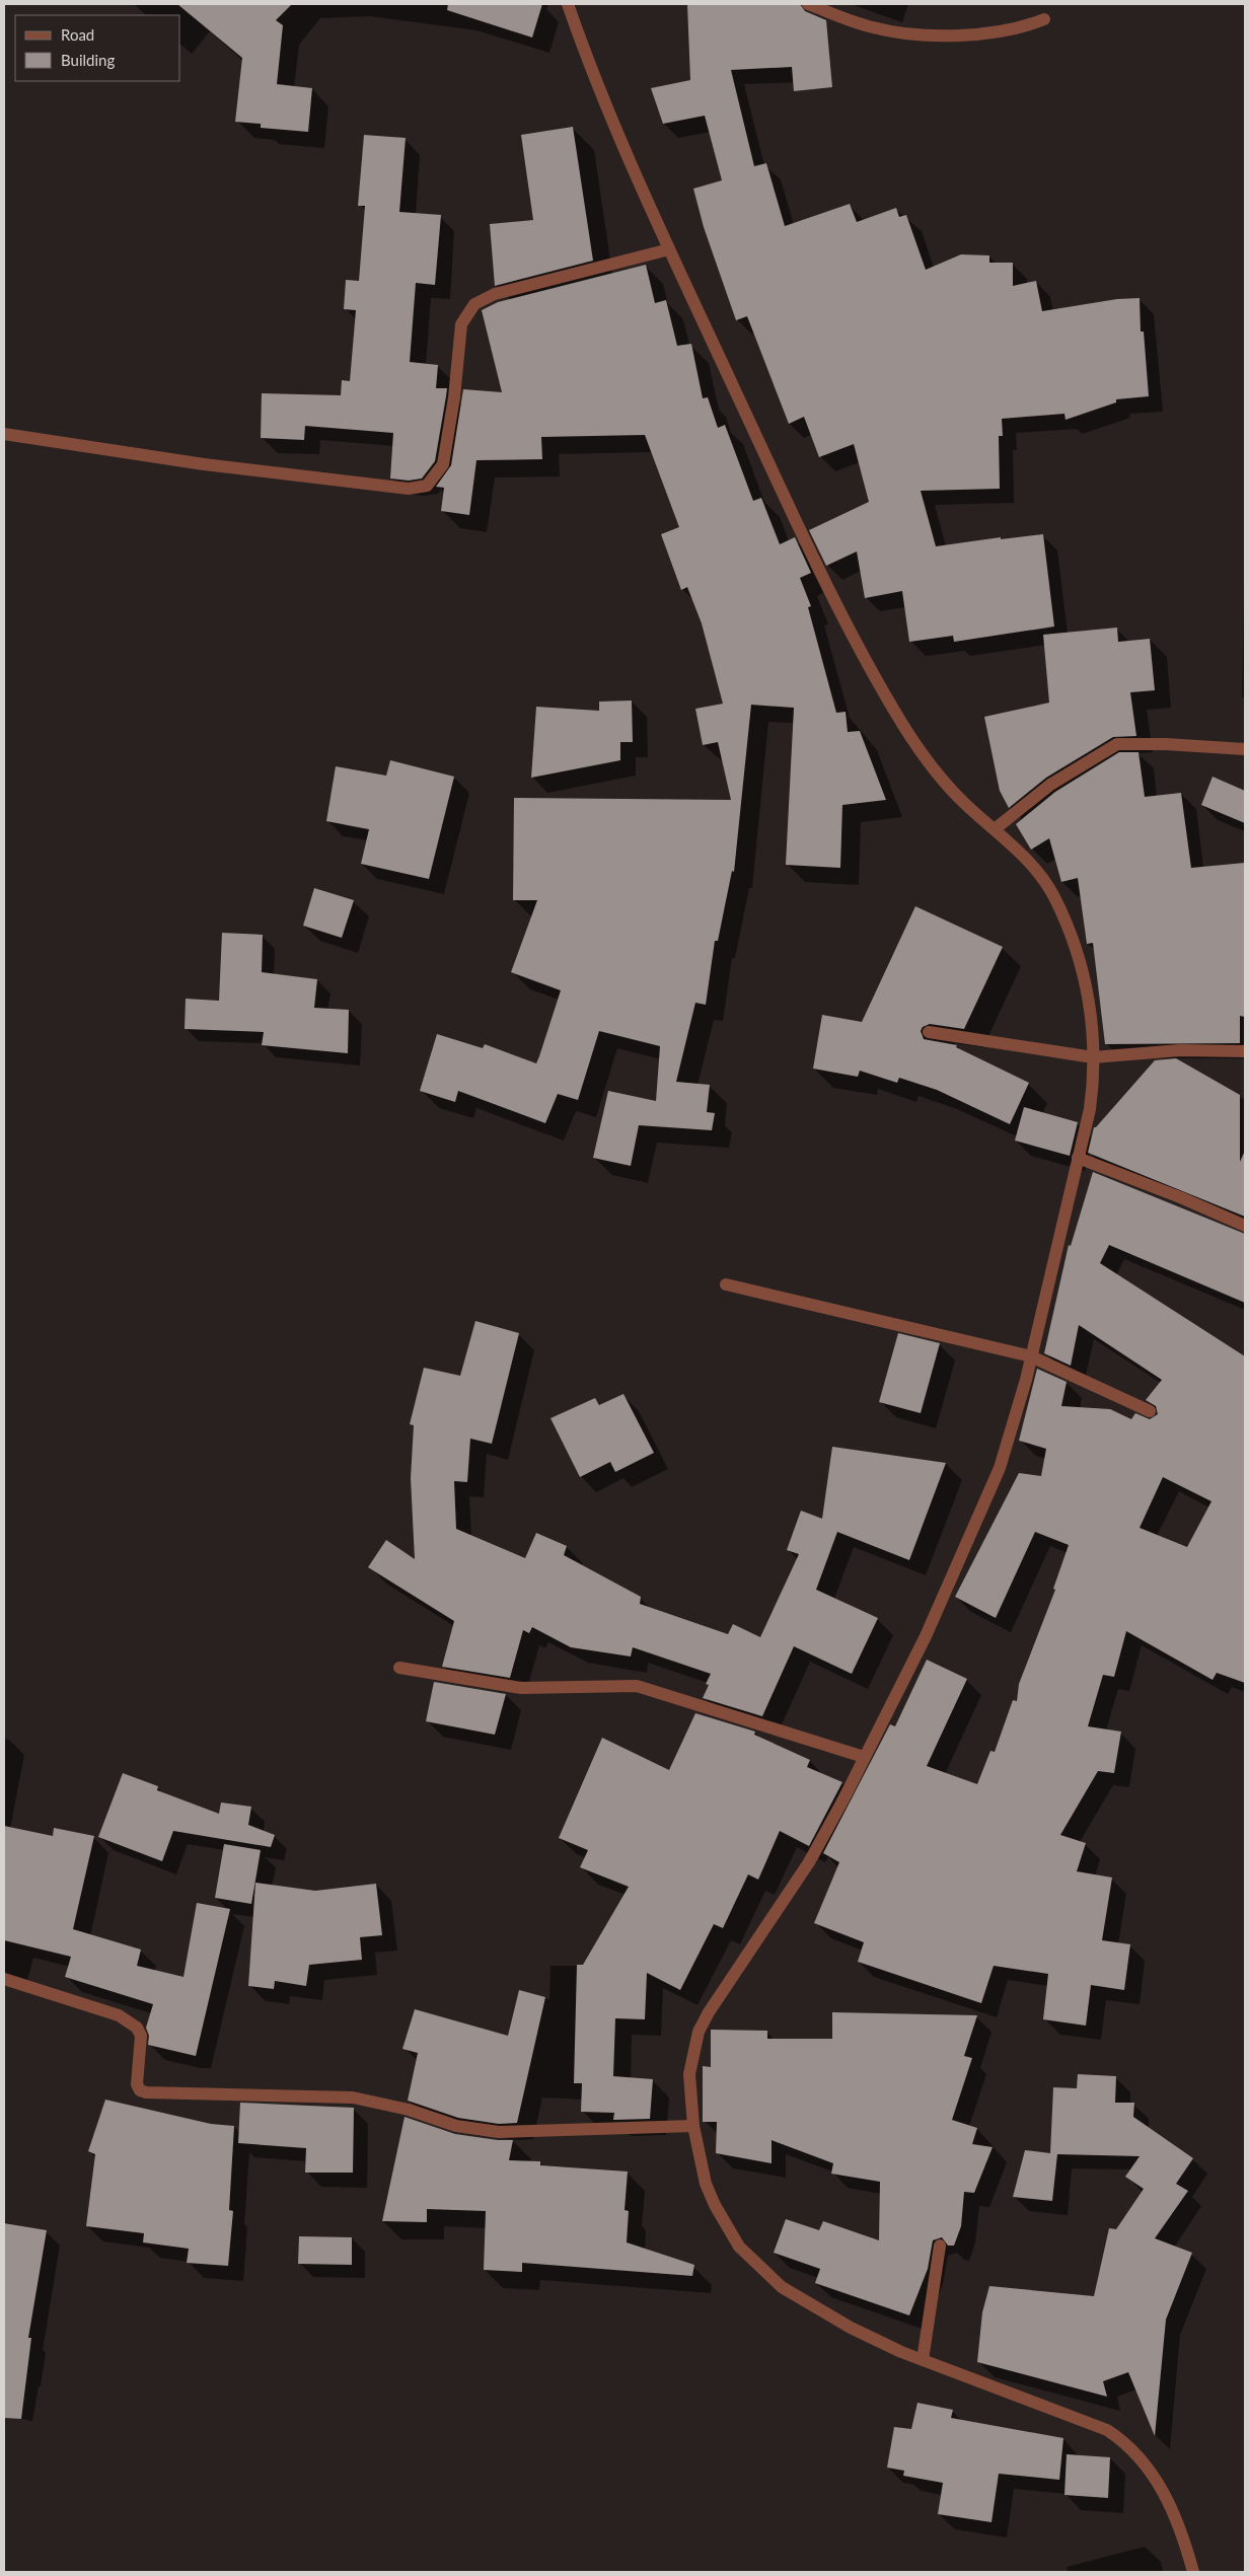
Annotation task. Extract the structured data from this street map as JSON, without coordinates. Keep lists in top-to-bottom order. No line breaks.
{"legend":["Road","Building"]}
